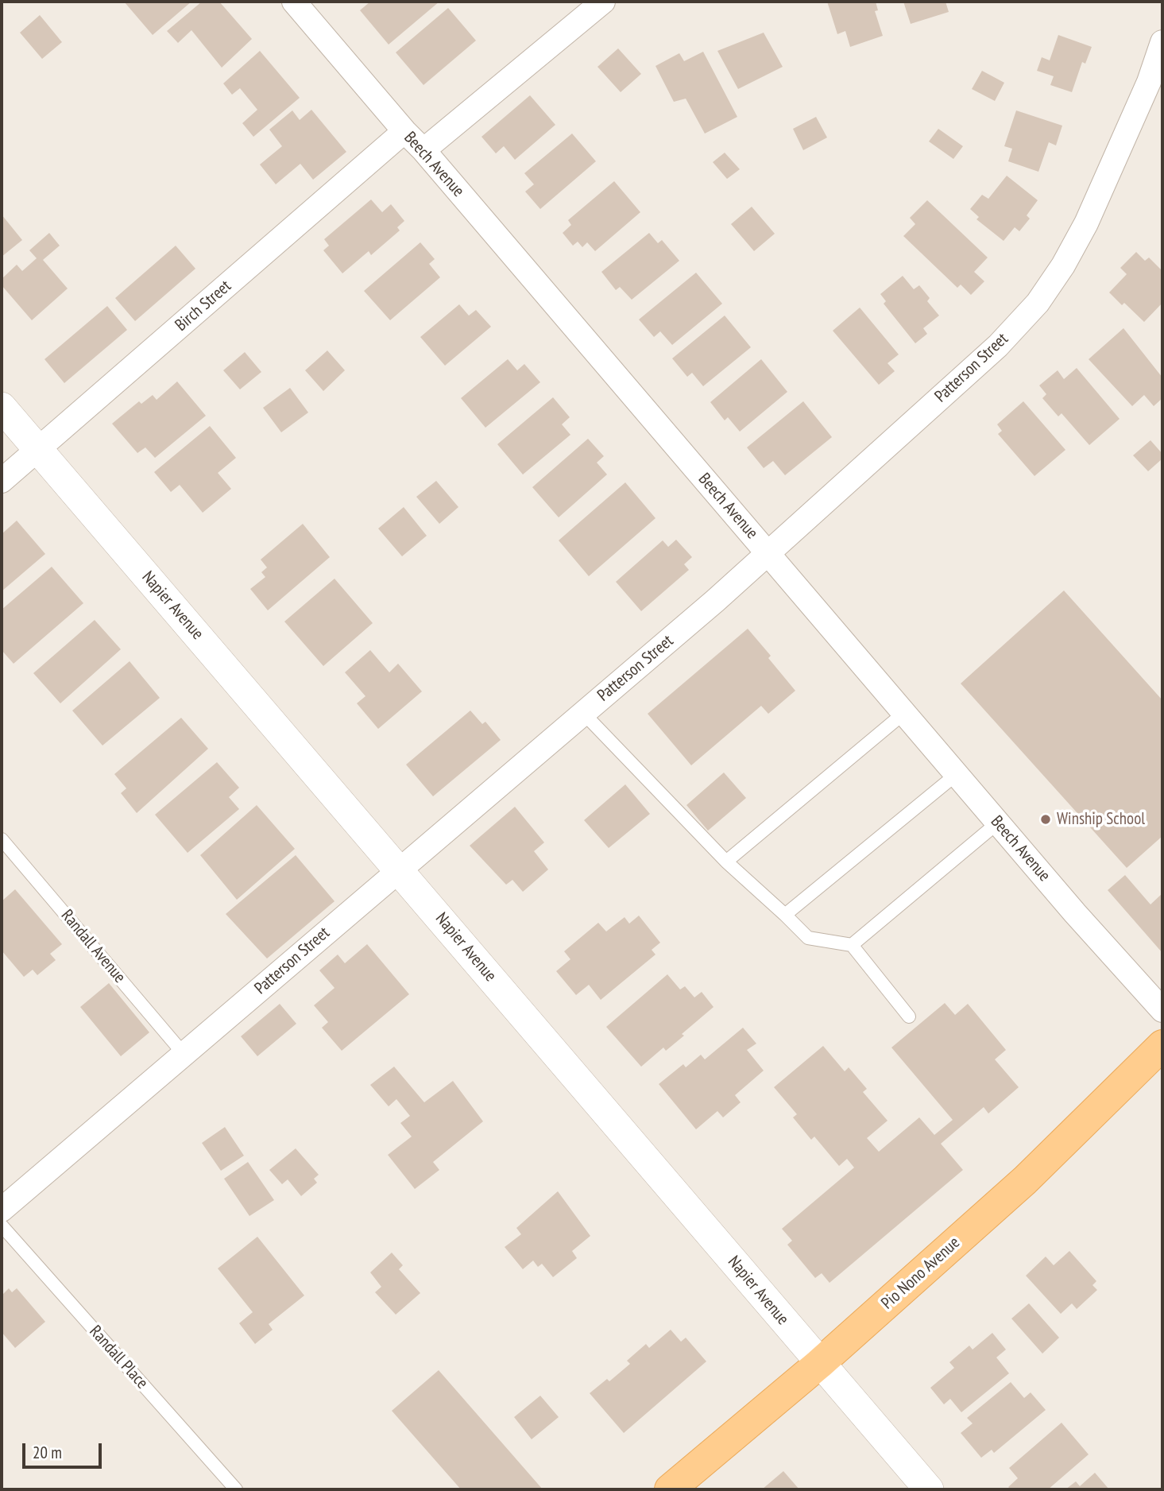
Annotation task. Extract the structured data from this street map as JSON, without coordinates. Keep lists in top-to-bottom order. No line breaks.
{"streets":{"main road":["Pio Nono Avenue"],"street":["Beech Avenue","Birch Street","Patterson Street","Napier Avenue"],"lane":["Randall Avenue","Randall Place"]},"crossings":[["Beech Avenue","Birch Street"],["Beech Avenue","Patterson Street"],["Birch Street","Napier Avenue"],["Patterson Street","Napier Avenue"],["Patterson Street","Randall Avenue"],["Napier Avenue","Pio Nono Avenue"]],"places":["Winship School"],"scale_bar":"20 m"}
